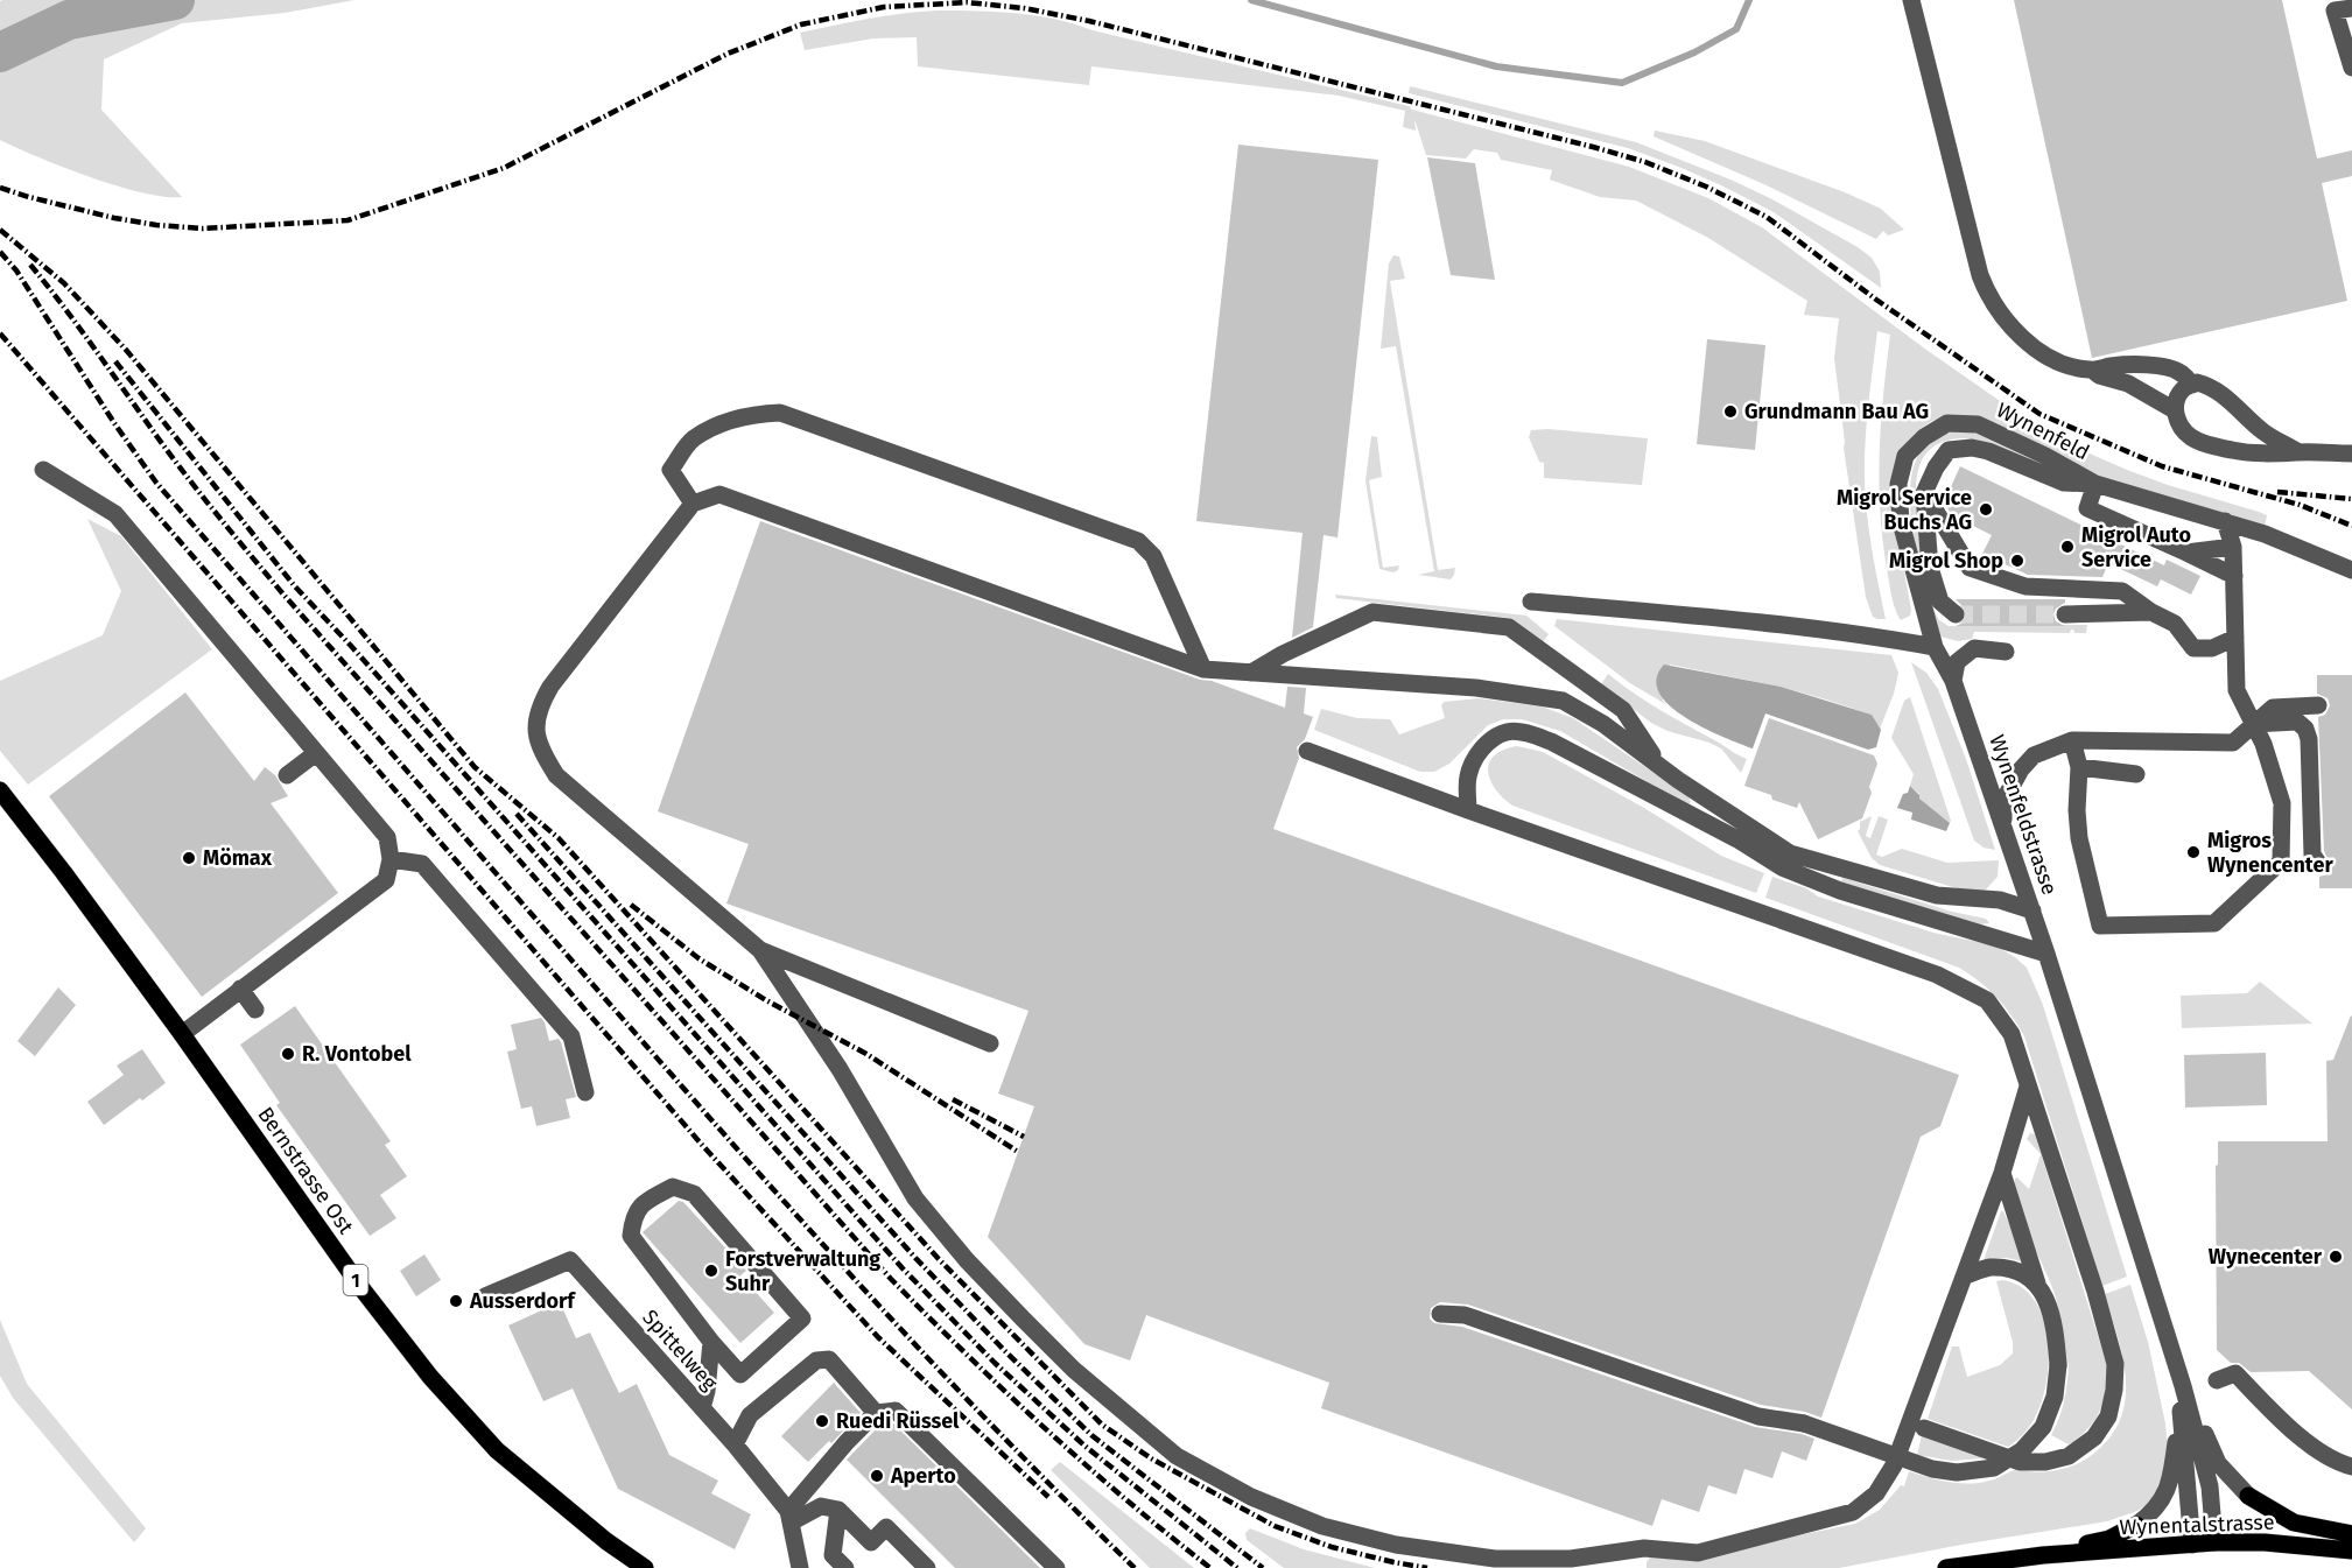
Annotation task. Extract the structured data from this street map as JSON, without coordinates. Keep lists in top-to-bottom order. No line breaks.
{"streets":{"main road":["Bernstrasse Ost","1","Wynentalstrasse"],"street":["Wynenfeld","Wynenfeldstrasse","Spittelweg"]},"crossings":[["Wynenfeld","Wynenfeldstrasse"],["Wynenfeldstrasse","Wynentalstrasse"]],"places":["Grundmann Bau AG","Migrol Service Buchs AG","Migrol Auto Service","Migrol Shop","Migros Wynencenter","Mömax","R. Vontobel","Wynecenter","Forstverwaltung Suhr","Ausserdorf","Ruedi Rüssel","Aperto"]}
